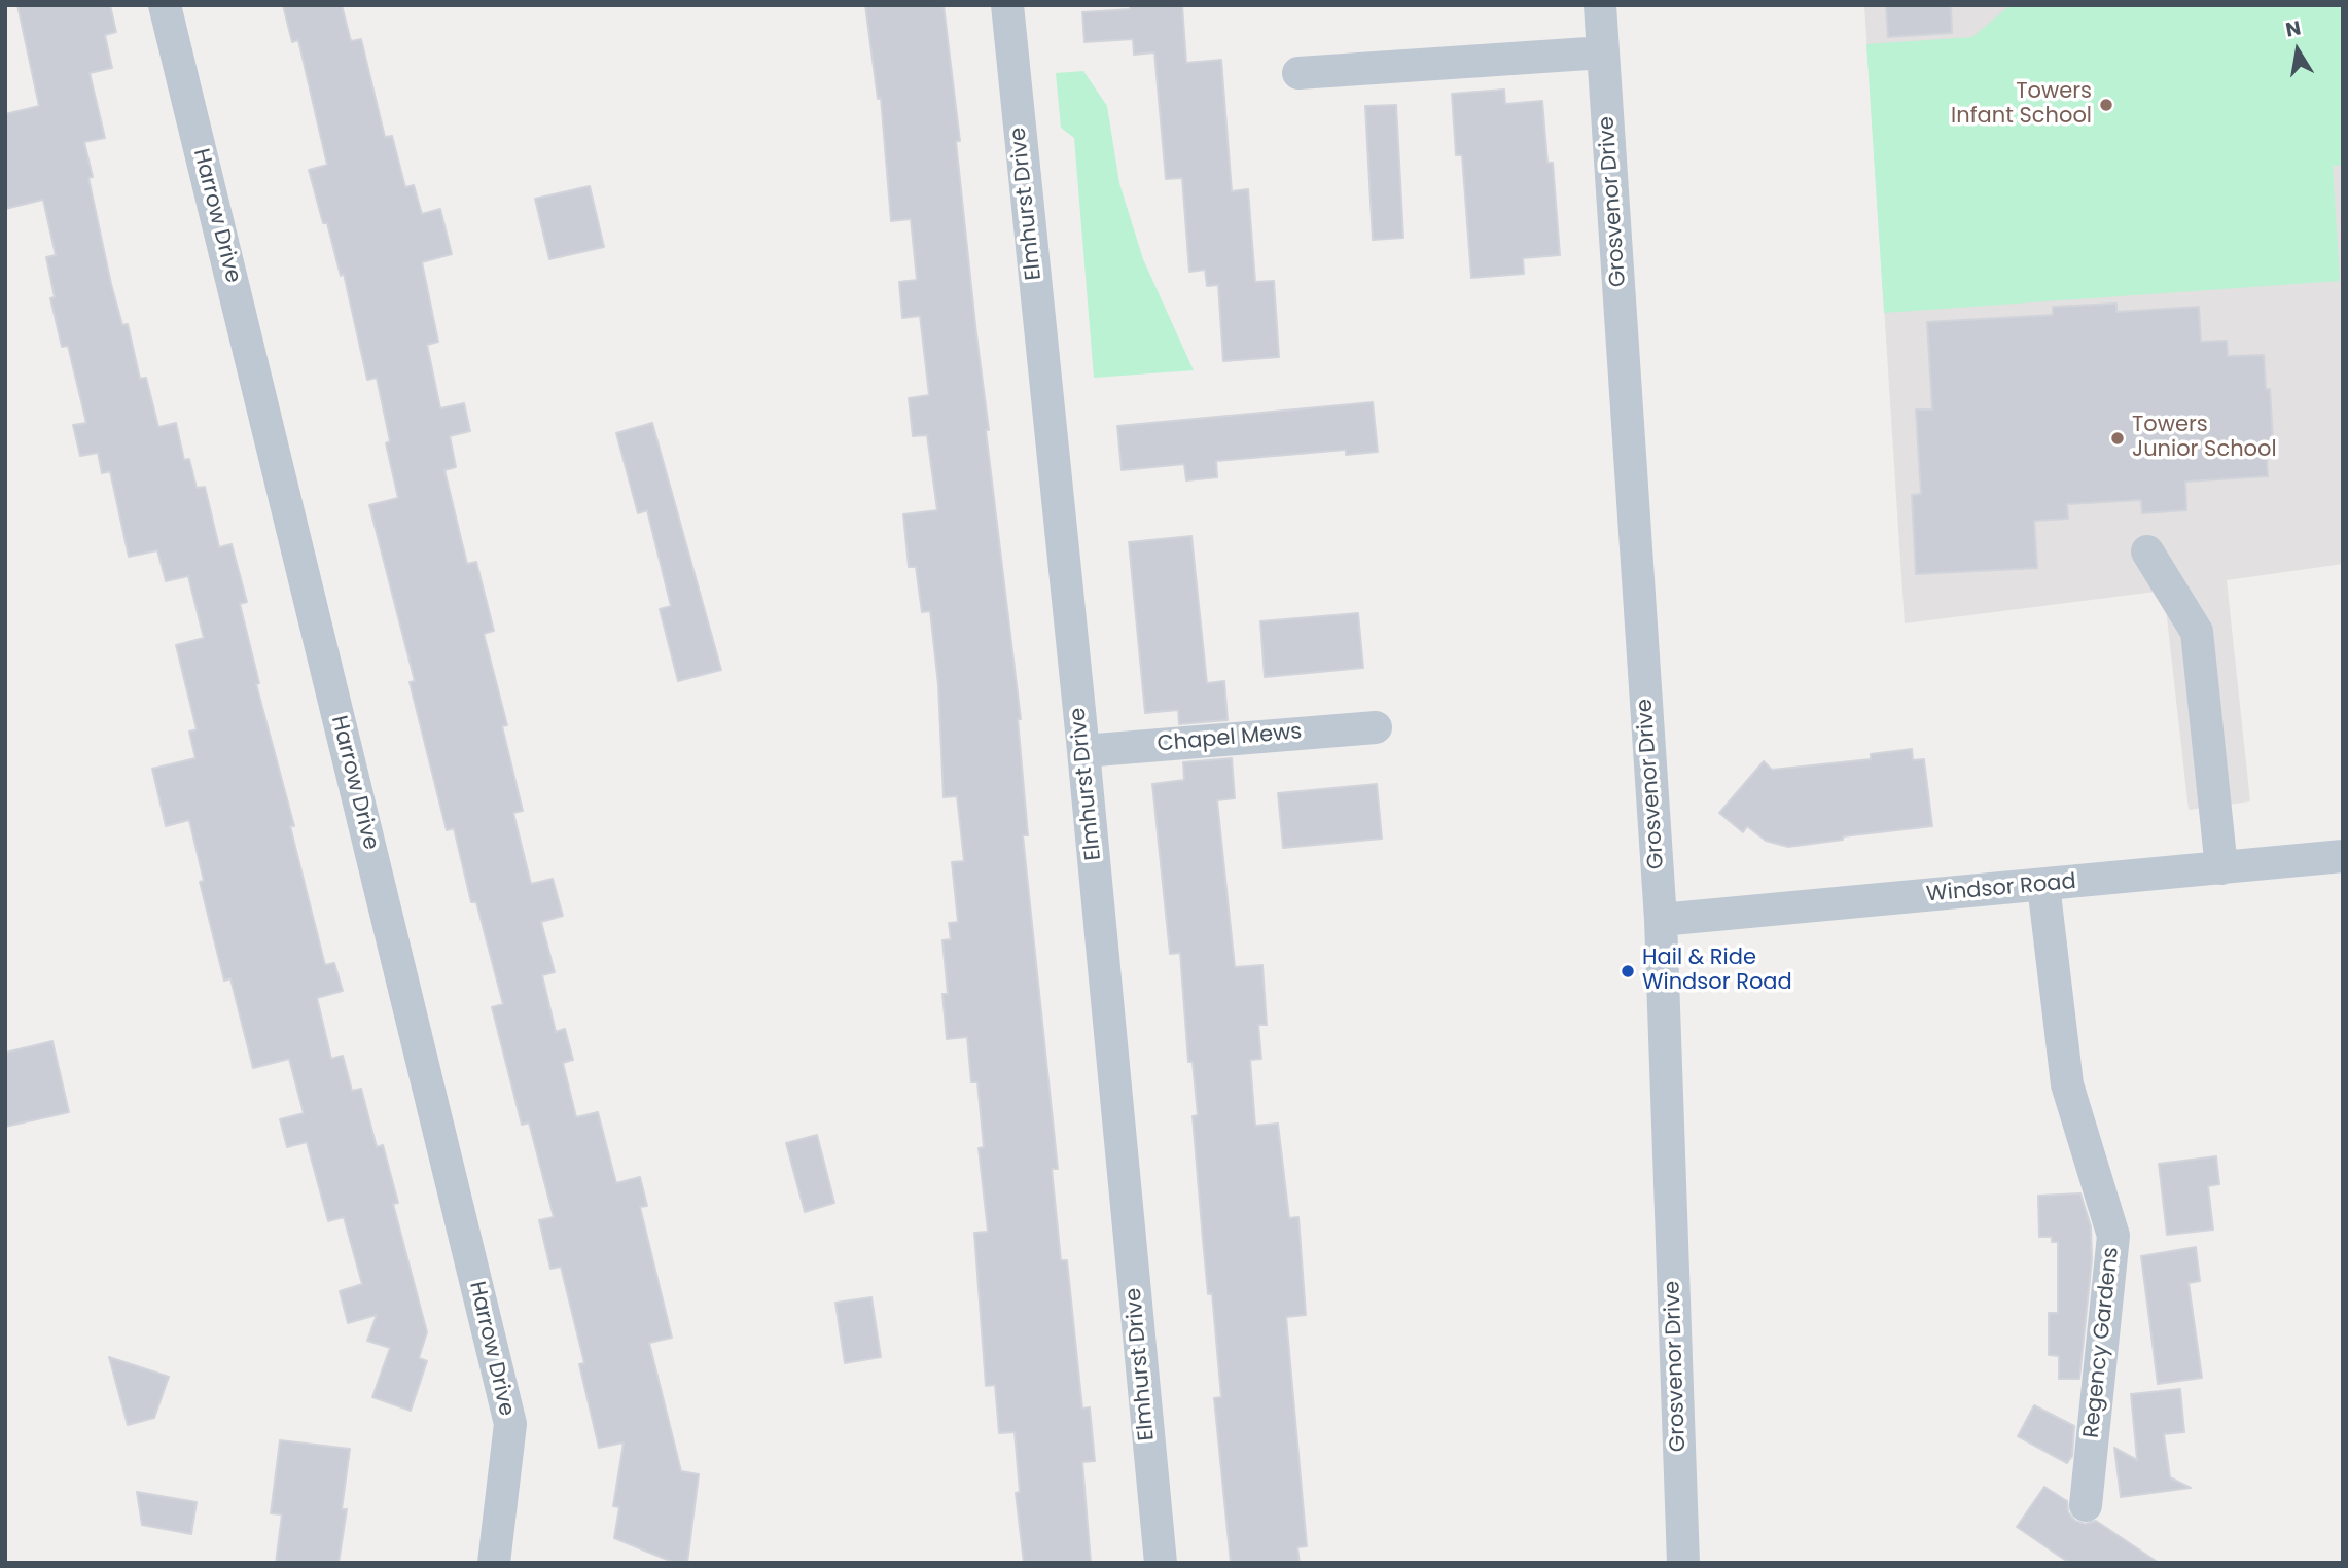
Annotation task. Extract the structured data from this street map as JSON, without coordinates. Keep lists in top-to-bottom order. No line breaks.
{"streets":{"street":["Grosvenor Drive","Elmhurst Drive","Harrow Drive","Chapel Mews","Windsor Road","Regency Gardens"]},"crossings":[["Grosvenor Drive","Windsor Road"],["Elmhurst Drive","Chapel Mews"],["Windsor Road","Regency Gardens"]],"places":["Towers Infant School","Towers Junior School","Hail & Ride Windsor Road"],"north":"top"}
